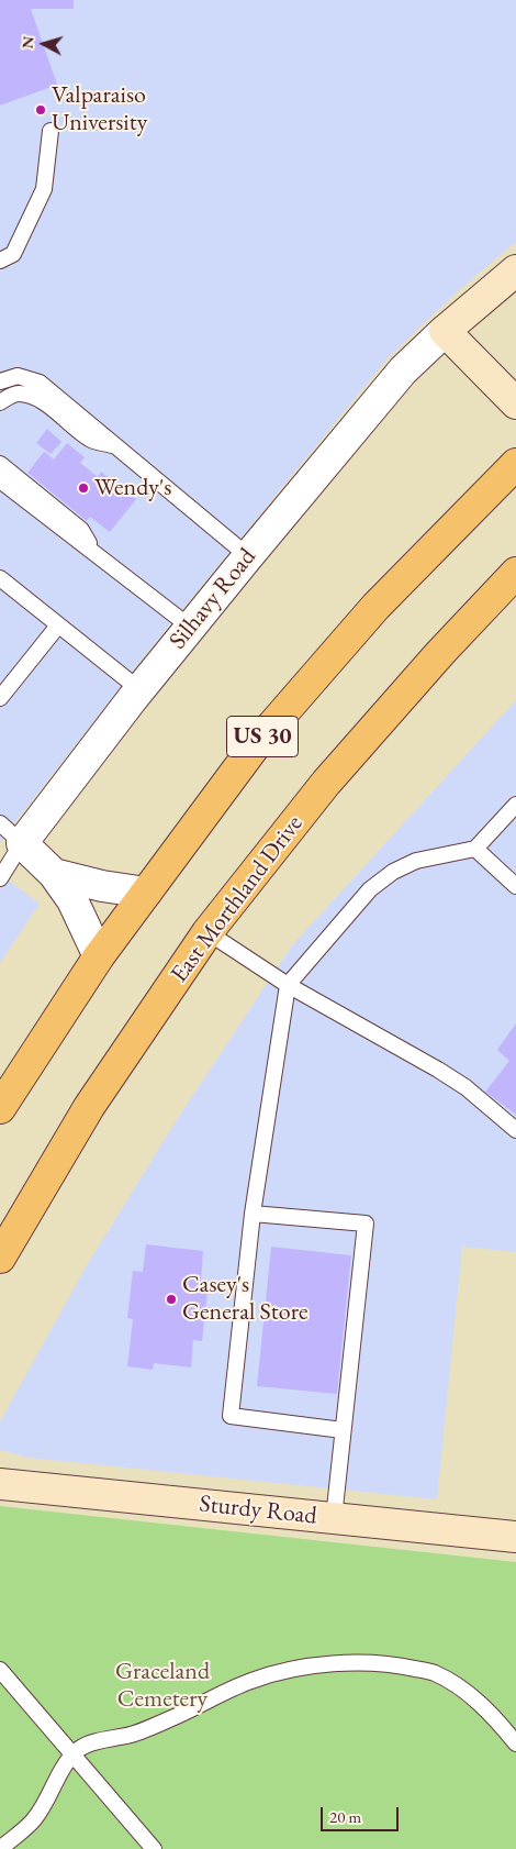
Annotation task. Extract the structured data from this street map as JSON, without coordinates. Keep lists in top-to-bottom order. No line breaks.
{"streets":{"highway":["US 30","East Morthland Drive"],"street":["Silhavy Road","Sturdy Road"]},"parks":["Graceland Cemetery"],"places":["Valparaiso University","Wendy's","Casey's General Store"],"scale_bar":"20 m","north":"left"}
